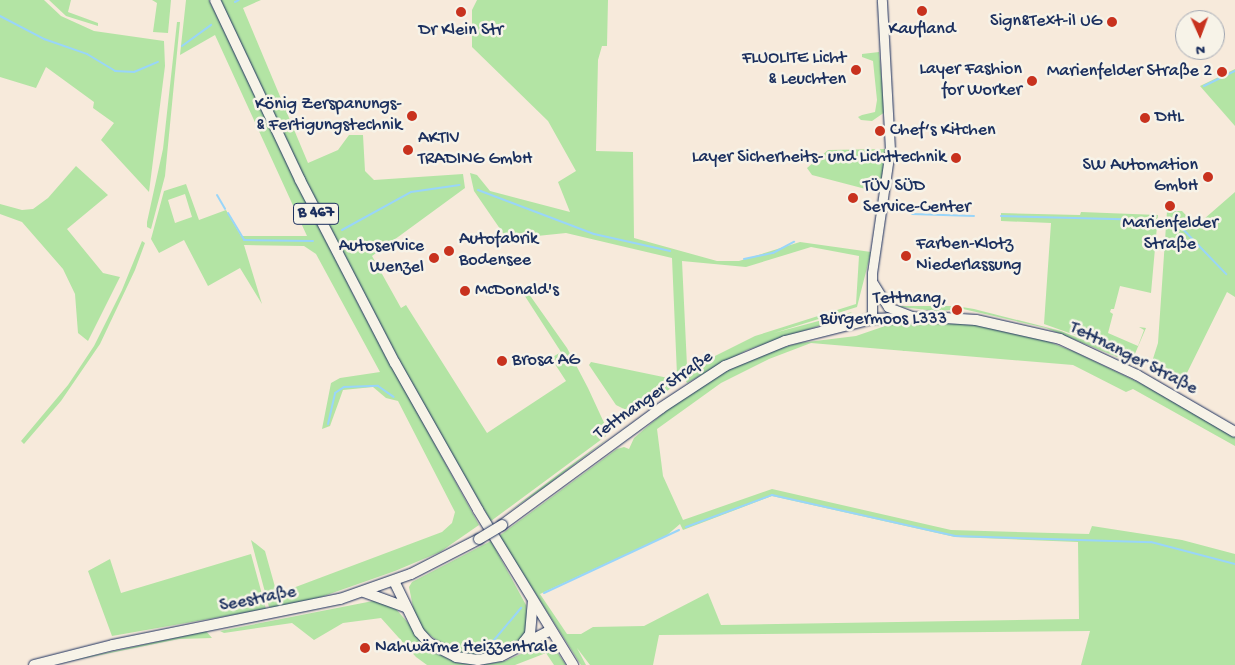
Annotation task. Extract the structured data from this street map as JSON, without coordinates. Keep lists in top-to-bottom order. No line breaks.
{"streets":{"main road":["B 467","Tettnanger Straße","Seestraße"]},"crossings":[["Tettnanger Straße","Seestraße"]],"places":["Kaufland","Dr Klein Str","Sign&Text-il UG","FLUOLITE Licht & Leuchten","Marienfelder Straße 2","Layer Fashion for Worker","König Zerspanungs- & Fertigungstechnik","DHL","Chef‘s Kitchen","AKTIV TRADING GmbH","Layer Sicherheits- und Lichttechnik","SW Automation GmbH","TÜV SÜD Service-Center","Marienfelder Straße","Autofabrik Bodensee","Farben-Klotz Niederlassung","Autoservice Wenzel","McDonald's","Tettnang, Bürgermoos L333","Brosa AG","Nahwärme Heizzentrale"],"north":"bottom"}
